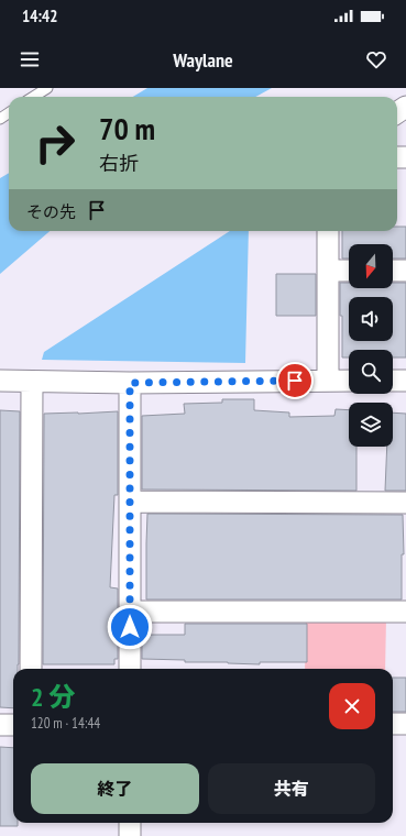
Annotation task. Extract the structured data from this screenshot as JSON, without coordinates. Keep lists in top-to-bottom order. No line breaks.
{"north":"bottom","page":{"status":"14:42","header":"Waylane","turn":["70 m","右折"],"then":"その先","heading":["2 分","120 m · 14:44"],"buttons":["終了","共有"]}}
